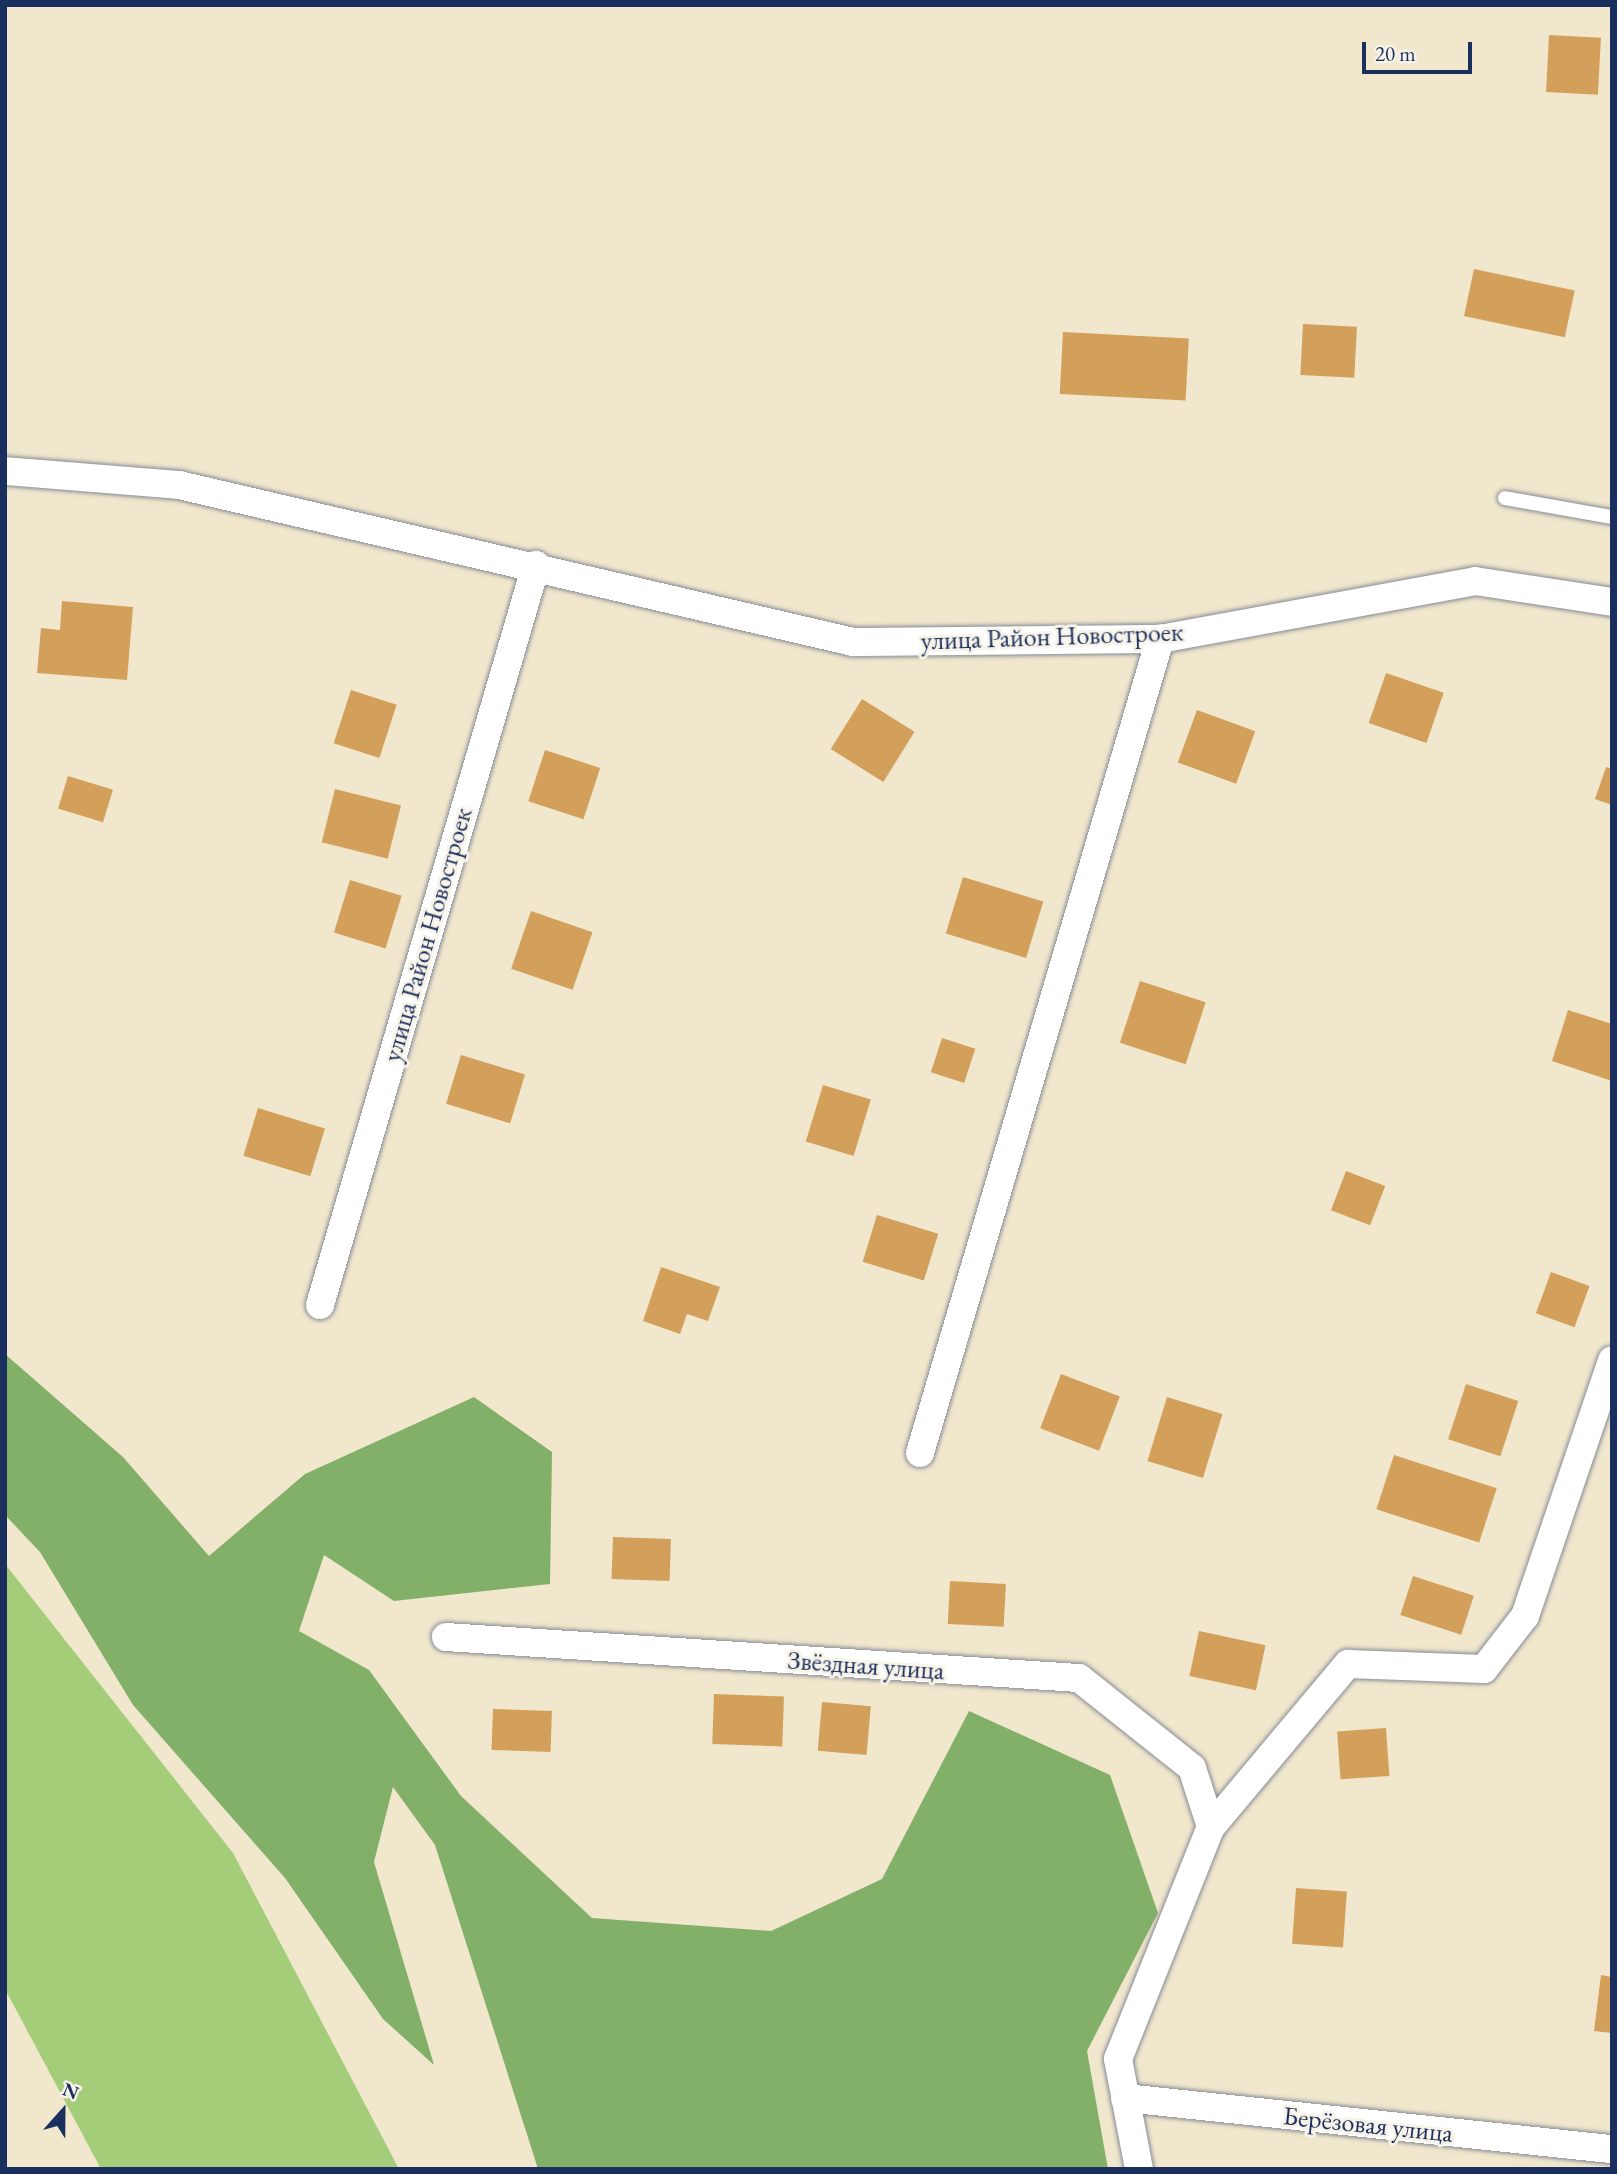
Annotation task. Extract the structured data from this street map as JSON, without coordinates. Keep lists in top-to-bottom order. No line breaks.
{"streets":{"street":["улица Район Новостроек","Звёздная улица","Берёзовая улица"]},"scale_bar":"20 m","north":"top"}
